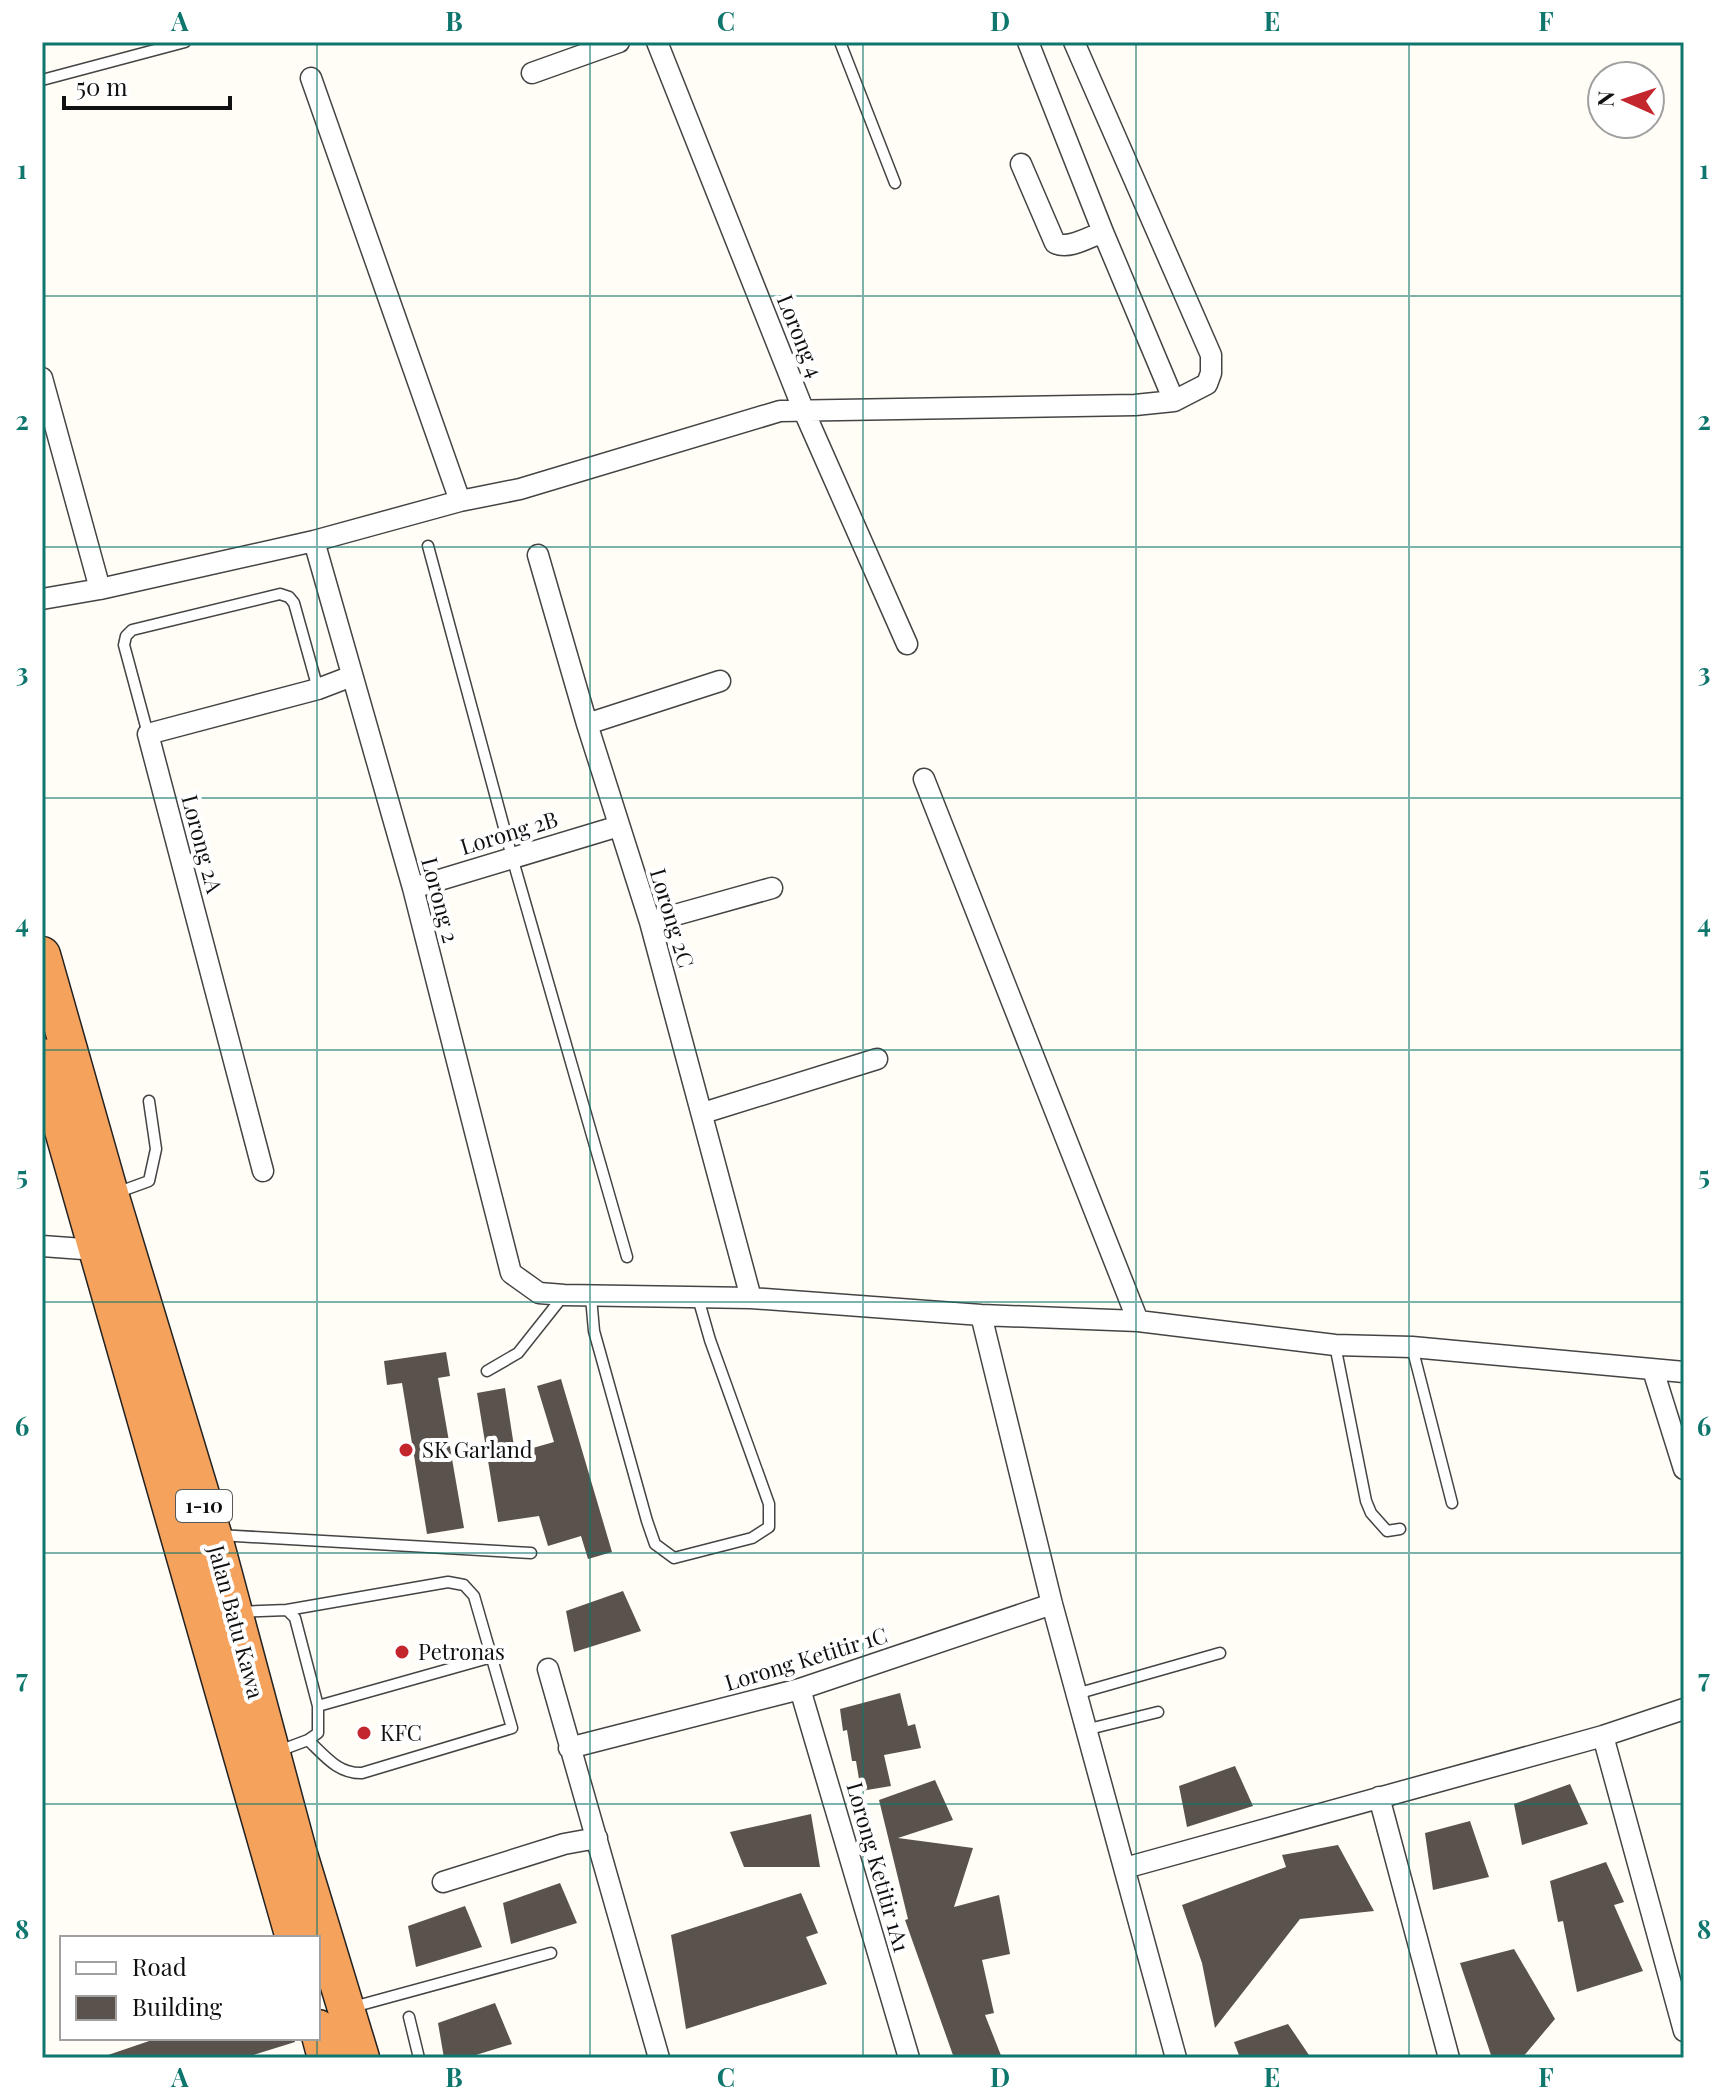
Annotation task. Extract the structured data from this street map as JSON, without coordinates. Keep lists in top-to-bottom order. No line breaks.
{"streets":{"highway":["1-10","Jalan Batu Kawa"],"street":["Lorong 4","Lorong 2B","Lorong 2A","Lorong 2","Lorong 2C","Lorong Ketitir 1C","Lorong Ketitir 1A1"]},"crossings":[["Lorong 2B","Lorong 2"],["Lorong 2B","Lorong 2C"],["Lorong Ketitir 1C","Lorong Ketitir 1A1"]],"places":["SK Garland","Petronas","KFC"],"legend":["Road","Building"],"scale_bar":"50 m","north":"left","grid":{"columns":["A","B","C","D","E","F"],"rows":["1","2","3","4","5","6","7","8"]}}
